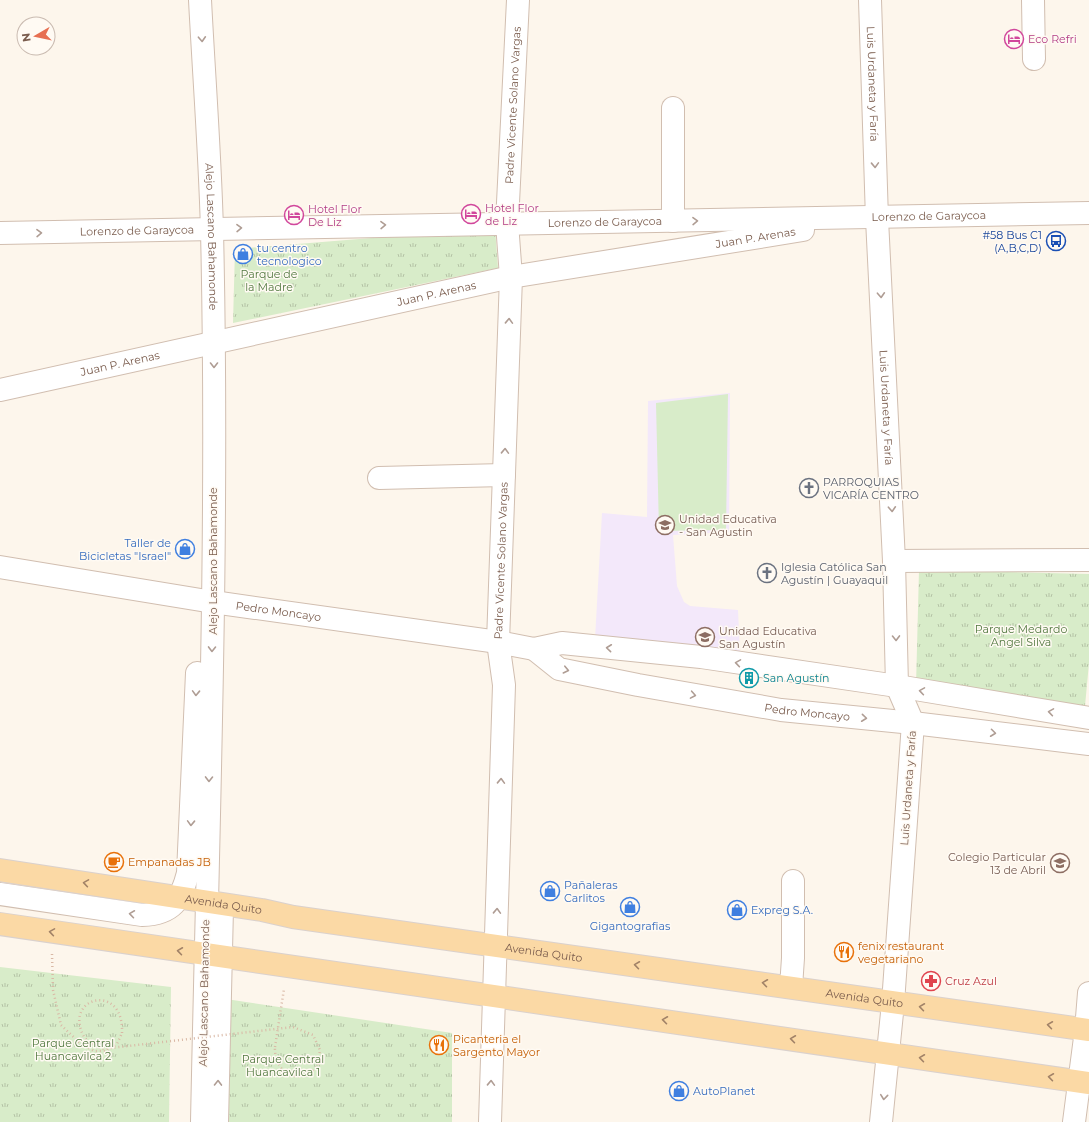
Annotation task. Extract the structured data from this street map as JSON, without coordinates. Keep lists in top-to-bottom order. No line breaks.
{"streets":{"main road":["Avenida Quito"],"street":["Luis Urdaneta y Faría","Padre Vicente Solano Vargas","Lorenzo de Garaycoa","Alejo Lascano Bahamonde","Juan P. Arenas","Pedro Moncayo"]},"crossings":[["Luis Urdaneta y Faría","Lorenzo de Garaycoa"],["Luis Urdaneta y Faría","Juan P. Arenas"],["Luis Urdaneta y Faría","Pedro Moncayo"],["Luis Urdaneta y Faría","Avenida Quito"],["Padre Vicente Solano Vargas","Lorenzo de Garaycoa"],["Padre Vicente Solano Vargas","Juan P. Arenas"],["Padre Vicente Solano Vargas","Pedro Moncayo"],["Padre Vicente Solano Vargas","Avenida Quito"],["Lorenzo de Garaycoa","Alejo Lascano Bahamonde"],["Lorenzo de Garaycoa","Juan P. Arenas"],["Alejo Lascano Bahamonde","Juan P. Arenas"],["Alejo Lascano Bahamonde","Pedro Moncayo"]],"one_way":["Luis Urdaneta y Faría","Padre Vicente Solano Vargas","Lorenzo de Garaycoa","Alejo Lascano Bahamonde"],"parks":["Parque de la Madre","Parque Medardo Angel Silva","Parque Central Huancavilca 2","Parque Central Huancavilca 1"],"places":{"hotel":["Eco Refri","Hotel Flor de Liz","Hotel Flor De Liz"],"bus stop":["#58 Bus C1 (A,B,C,D)"],"shop":["tu centro tecnologico","Taller de Bicicletas \"Israel\"","Pañaleras Carlitos","Gigantografias","Expreg S.A.","AutoPlanet"],"church":["PARROQUIAS VICARÍA CENTRO","Iglesia Católica San Agustín | Guayaquil"],"school or university":["Unidad Educativa - San Agustin","Unidad Educativa San Agustín","Colegio Particular 13 de Abril"],"building":["San Agustín"],"cafe":["Empanadas JB"],"restaurant":["fenix restaurant vegetariano","Picanteria el Sargento Mayor"],"pharmacy":["Cruz Azul"]},"north":"left"}
